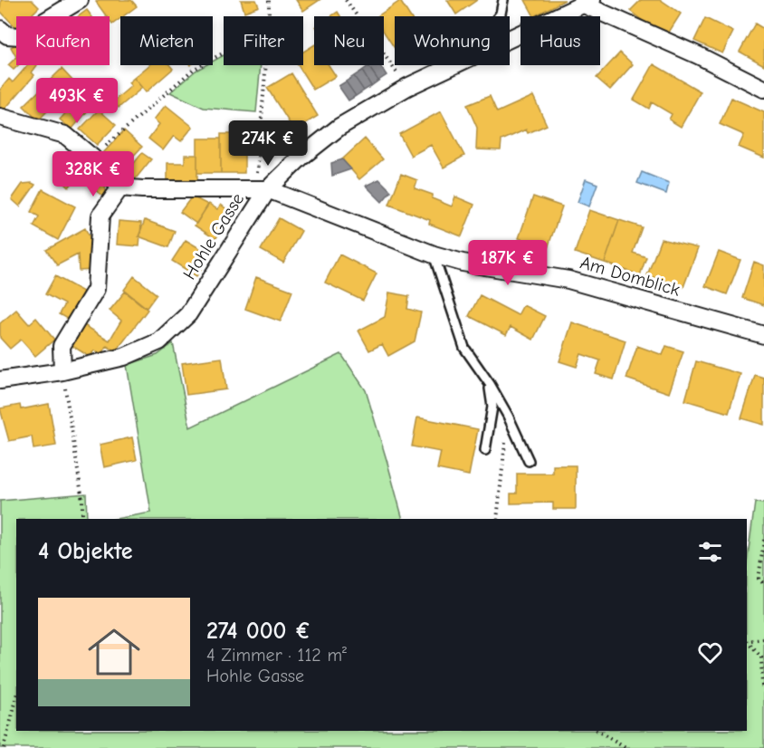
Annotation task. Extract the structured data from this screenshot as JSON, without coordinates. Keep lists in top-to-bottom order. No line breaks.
{"streets":{"street":["Hohle Gasse","Am Domblick"]},"crossings":[["Hohle Gasse","Am Domblick"]],"page":{"chip":["Kaufen","Mieten","Filter","Neu","Wohnung","Haus"],"price":["493K €","274K €","328K €","187K €"],"heading":"4 Objekte","list":[{"name":"274 000 €","note":"4 Zimmer · 112 m² · Hohle Gasse"}]}}
